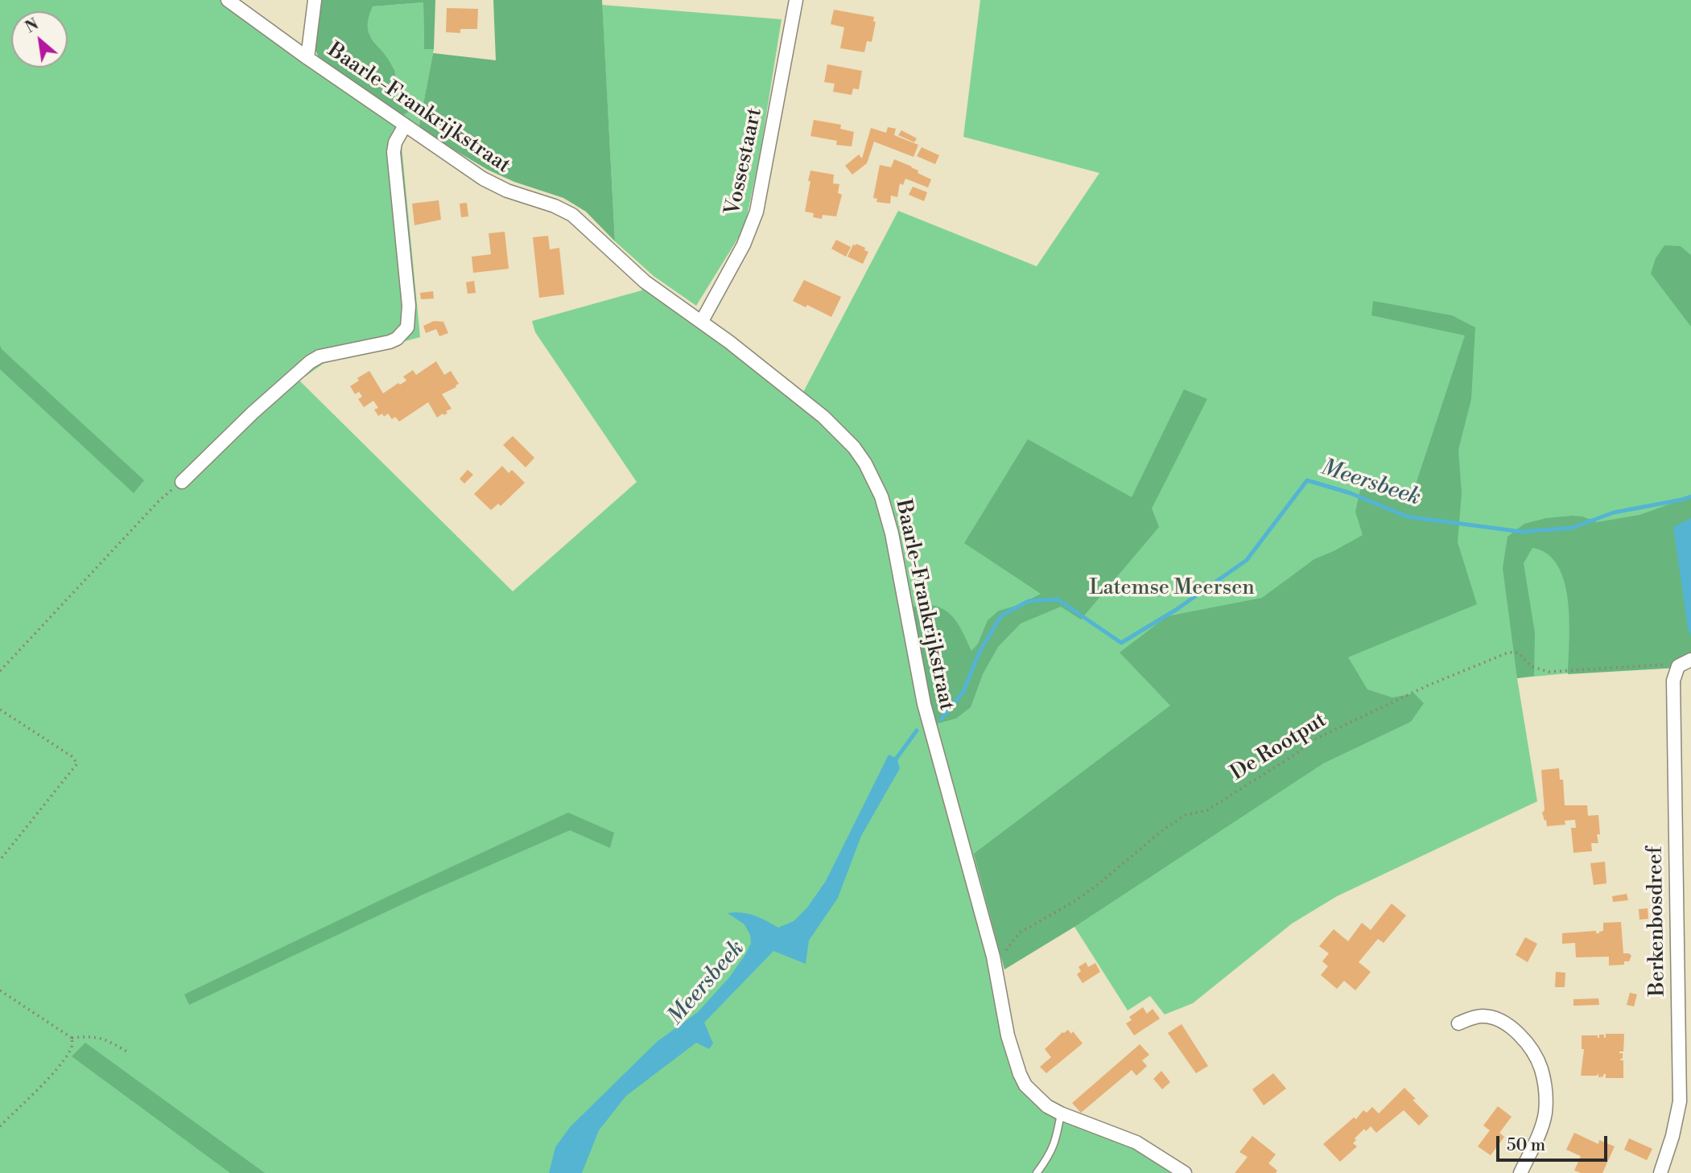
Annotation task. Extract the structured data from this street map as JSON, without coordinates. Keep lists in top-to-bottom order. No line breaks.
{"streets":{"street":["Baarle-Frankrijkstraat","Vossestaart","Berkenbosdreef"],"path":["De Rootput"]},"crossings":[["Baarle-Frankrijkstraat","Vossestaart"],["Baarle-Frankrijkstraat","De Rootput"],["De Rootput","Berkenbosdreef"]],"water":["Meersbeek"],"parks":["Latemse Meersen"],"scale_bar":"50 m","north":"top left"}
